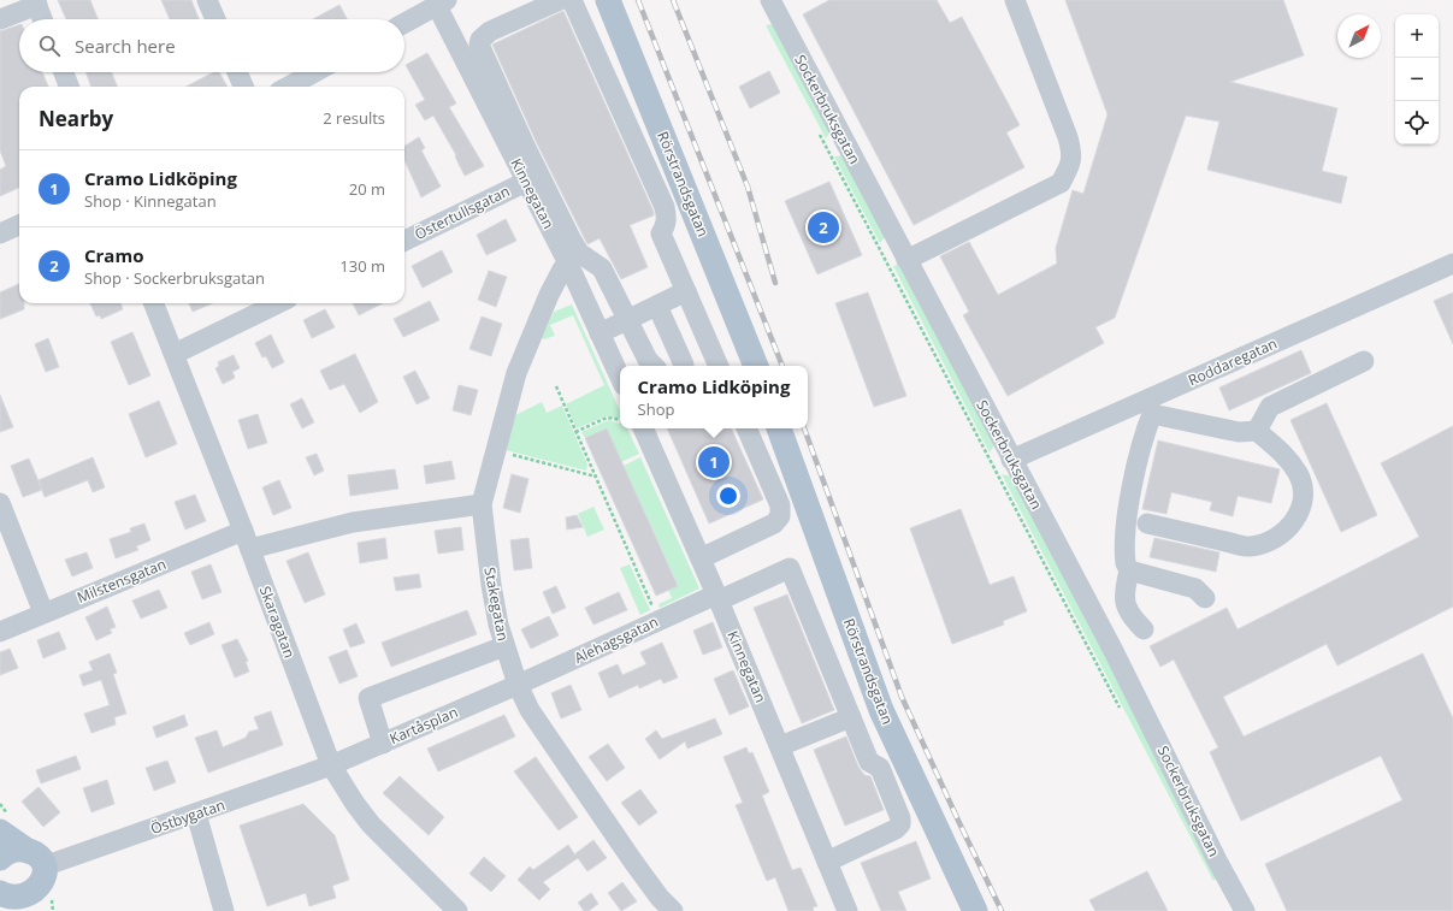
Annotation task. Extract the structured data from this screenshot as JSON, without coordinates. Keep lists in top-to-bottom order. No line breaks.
{"streets":{"main road":["Rörstrandsgatan"],"street":["Sockerbruksgatan","Kinnegatan","Östertullsgatan","Roddaregatan","Milstensgatan","Stakegatan","Skaragatan","Alehagsgatan","Kartåsplan","Östbygatan"]},"crossings":[["Sockerbruksgatan","Roddaregatan"],["Kinnegatan","Östertullsgatan"],["Kinnegatan","Stakegatan"],["Kinnegatan","Alehagsgatan"],["Milstensgatan","Stakegatan"],["Milstensgatan","Skaragatan"],["Stakegatan","Alehagsgatan"],["Stakegatan","Kartåsplan"],["Skaragatan","Kartåsplan"],["Skaragatan","Östbygatan"],["Alehagsgatan","Kartåsplan"],["Kartåsplan","Östbygatan"]],"north":"top right","page":{"map_buttons":["+","−"],"search":"Search here","heading":["Nearby","2 results"],"list":[{"mark":"1","name":"Cramo Lidköping","note":"Shop · Kinnegatan","value":"20 m"},{"mark":"2","name":"Cramo","note":"Shop · Sockerbruksgatan","value":"130 m"}],"pins":["2","1"],"popup":["Cramo Lidköping","Shop"]}}
